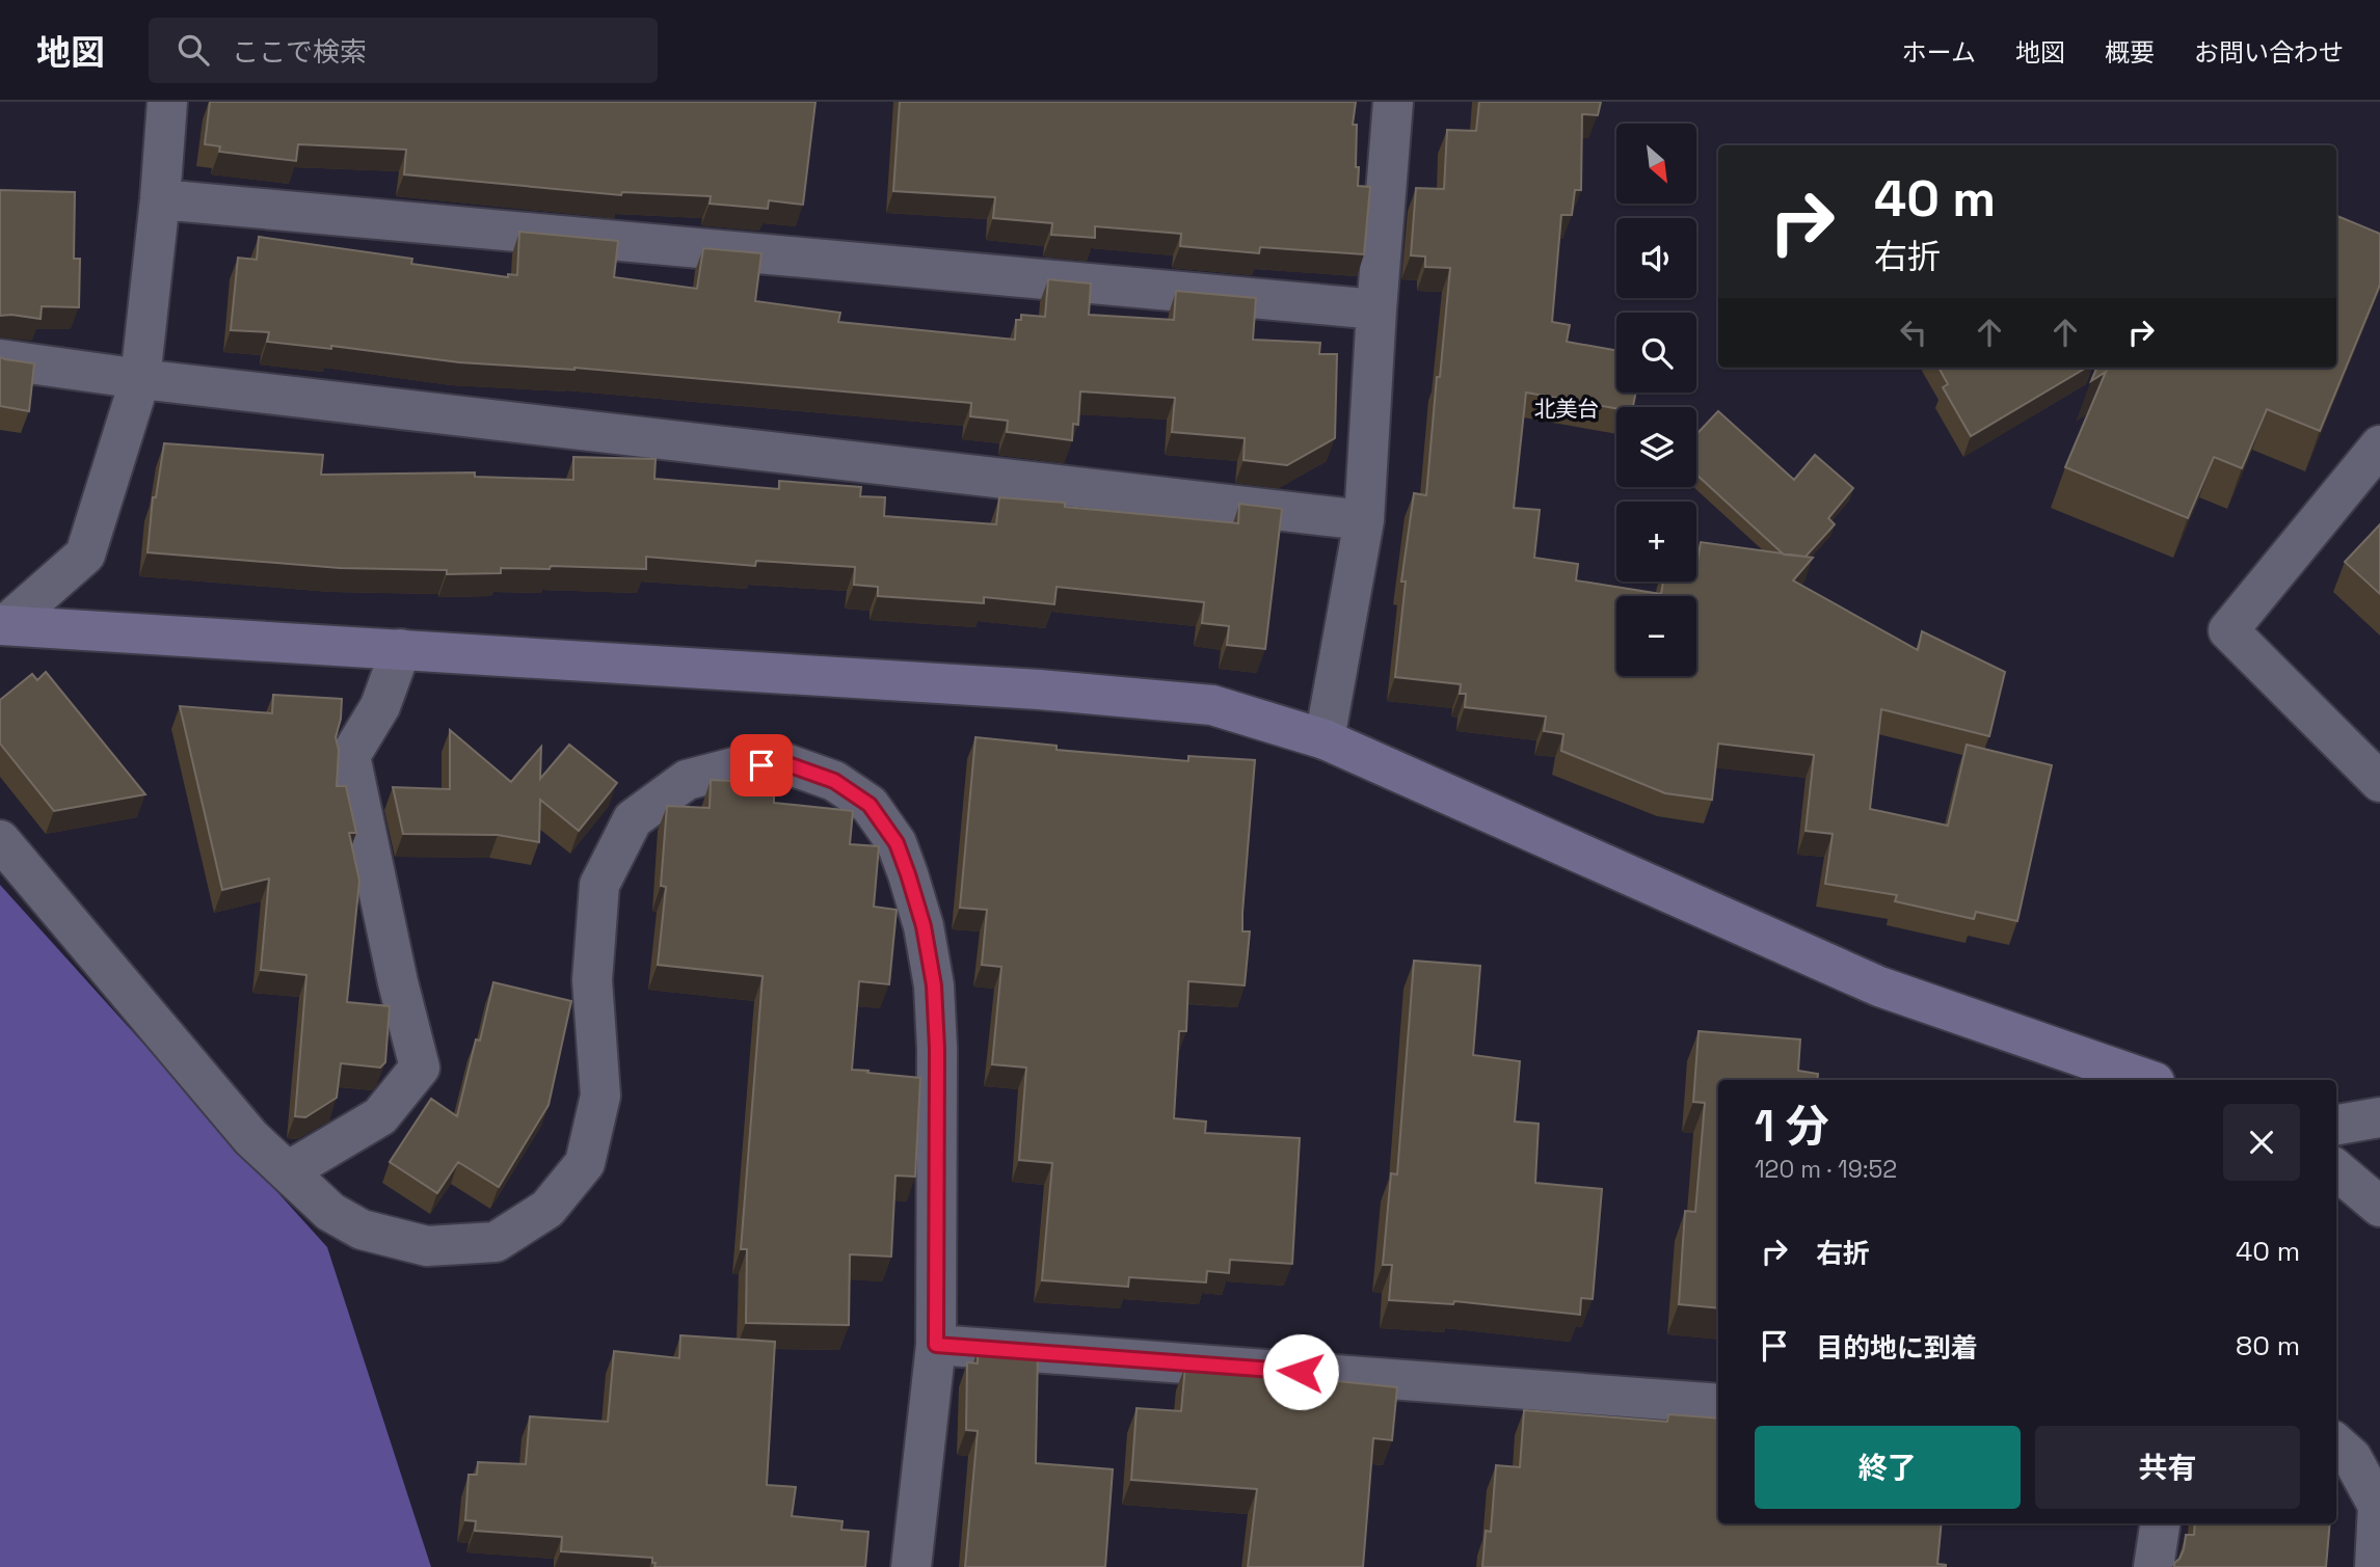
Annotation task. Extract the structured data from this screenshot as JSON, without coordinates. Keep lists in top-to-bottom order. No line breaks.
{"districts":["北美台"],"north":"bottom right","page":{"header":"地図","search":"ここで検索","nav":["ホーム","地図","概要","お問い合わせ"],"map_buttons":["+","−"],"turn":["40 m","右折"],"heading":["1 分","120 m · 19:52"],"list":[{"name":"右折","value":"40 m"},{"name":"目的地に到着","value":"80 m"}],"buttons":["終了","共有"]}}
